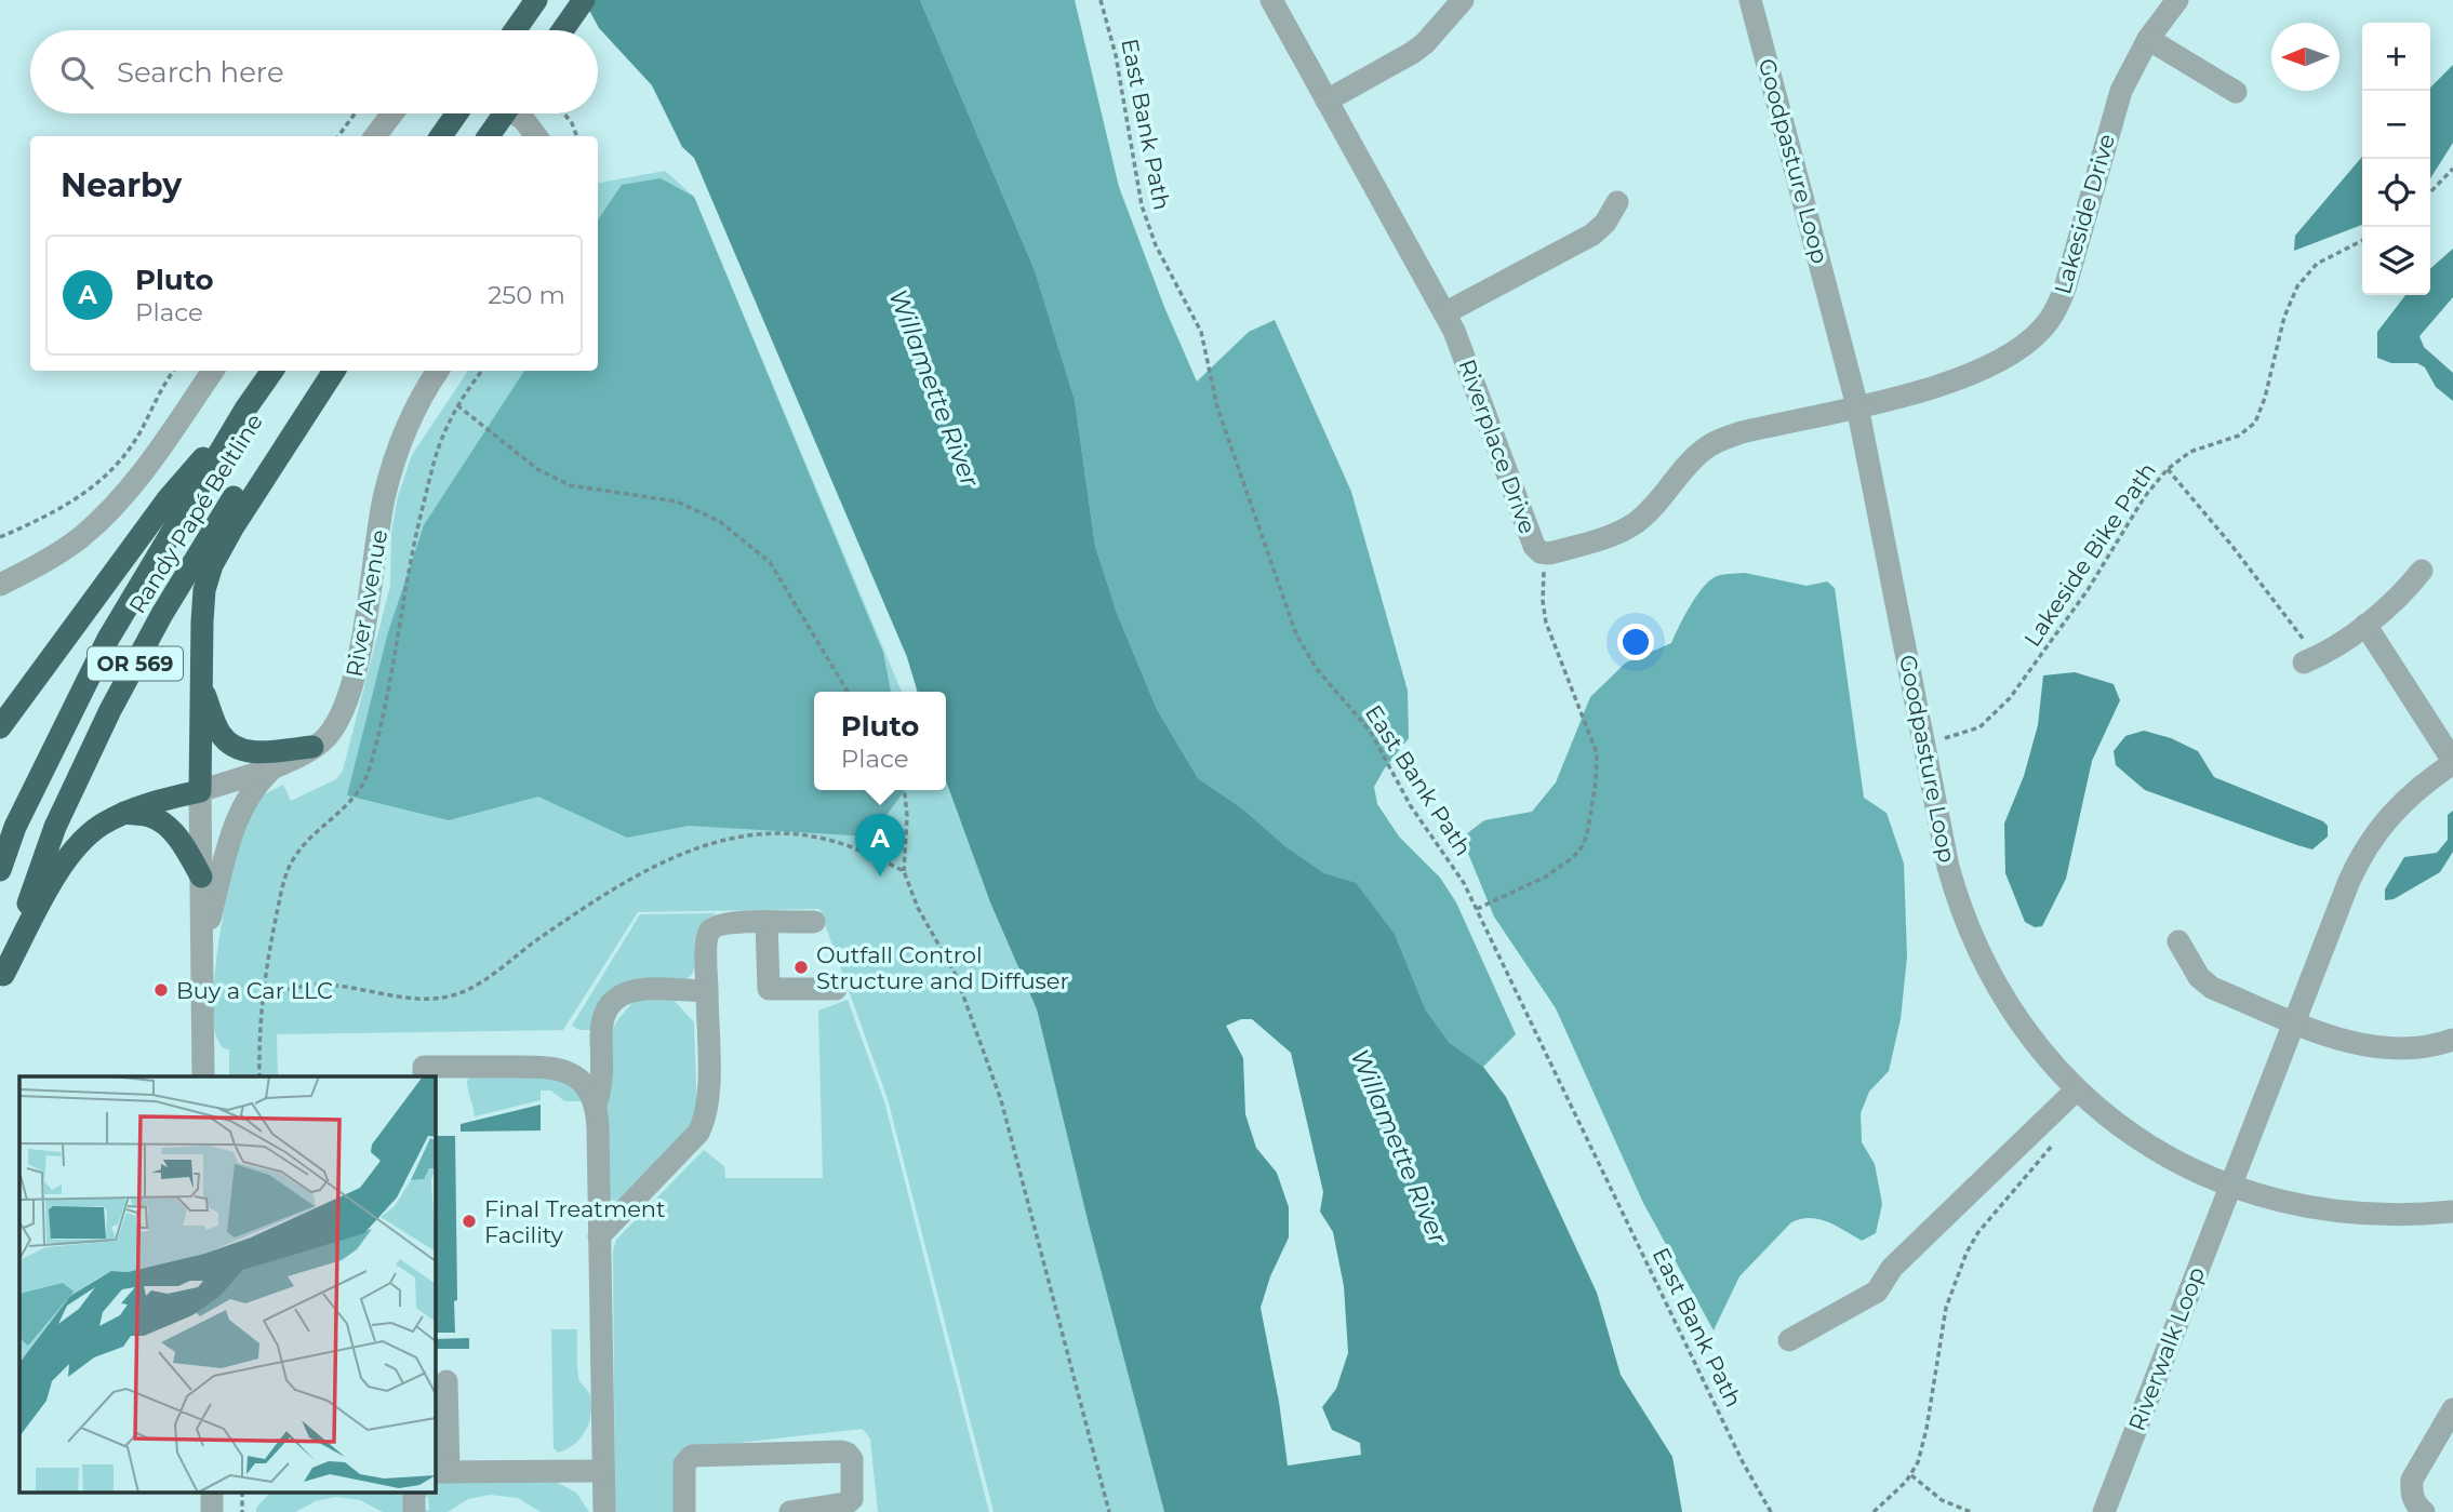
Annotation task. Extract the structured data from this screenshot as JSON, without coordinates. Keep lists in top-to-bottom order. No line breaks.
{"streets":{"highway":["Randy Papé Beltline","OR 569"],"street":["Goodpasture Loop","Lakeside Drive","Riverplace Drive","River Avenue","Riverwalk Loop"],"path":["East Bank Path","Lakeside Bike Path"]},"crossings":[["Goodpasture Loop","Lakeside Drive"],["Goodpasture Loop","Riverplace Drive"],["Goodpasture Loop","Lakeside Bike Path"],["Goodpasture Loop","Riverwalk Loop"],["Lakeside Drive","Riverplace Drive"]],"water":["Willamette River"],"places":["Outfall Control Structure and Diffuser","Buy a Car LLC","Final Treatment Facility"],"north":"left","page":{"map_buttons":["+","−"],"search":"Search here","heading":"Nearby","list":[{"mark":"A","name":"Pluto","note":"Place","value":"250 m"}],"popup":["Pluto","Place"],"pins":"A"}}
